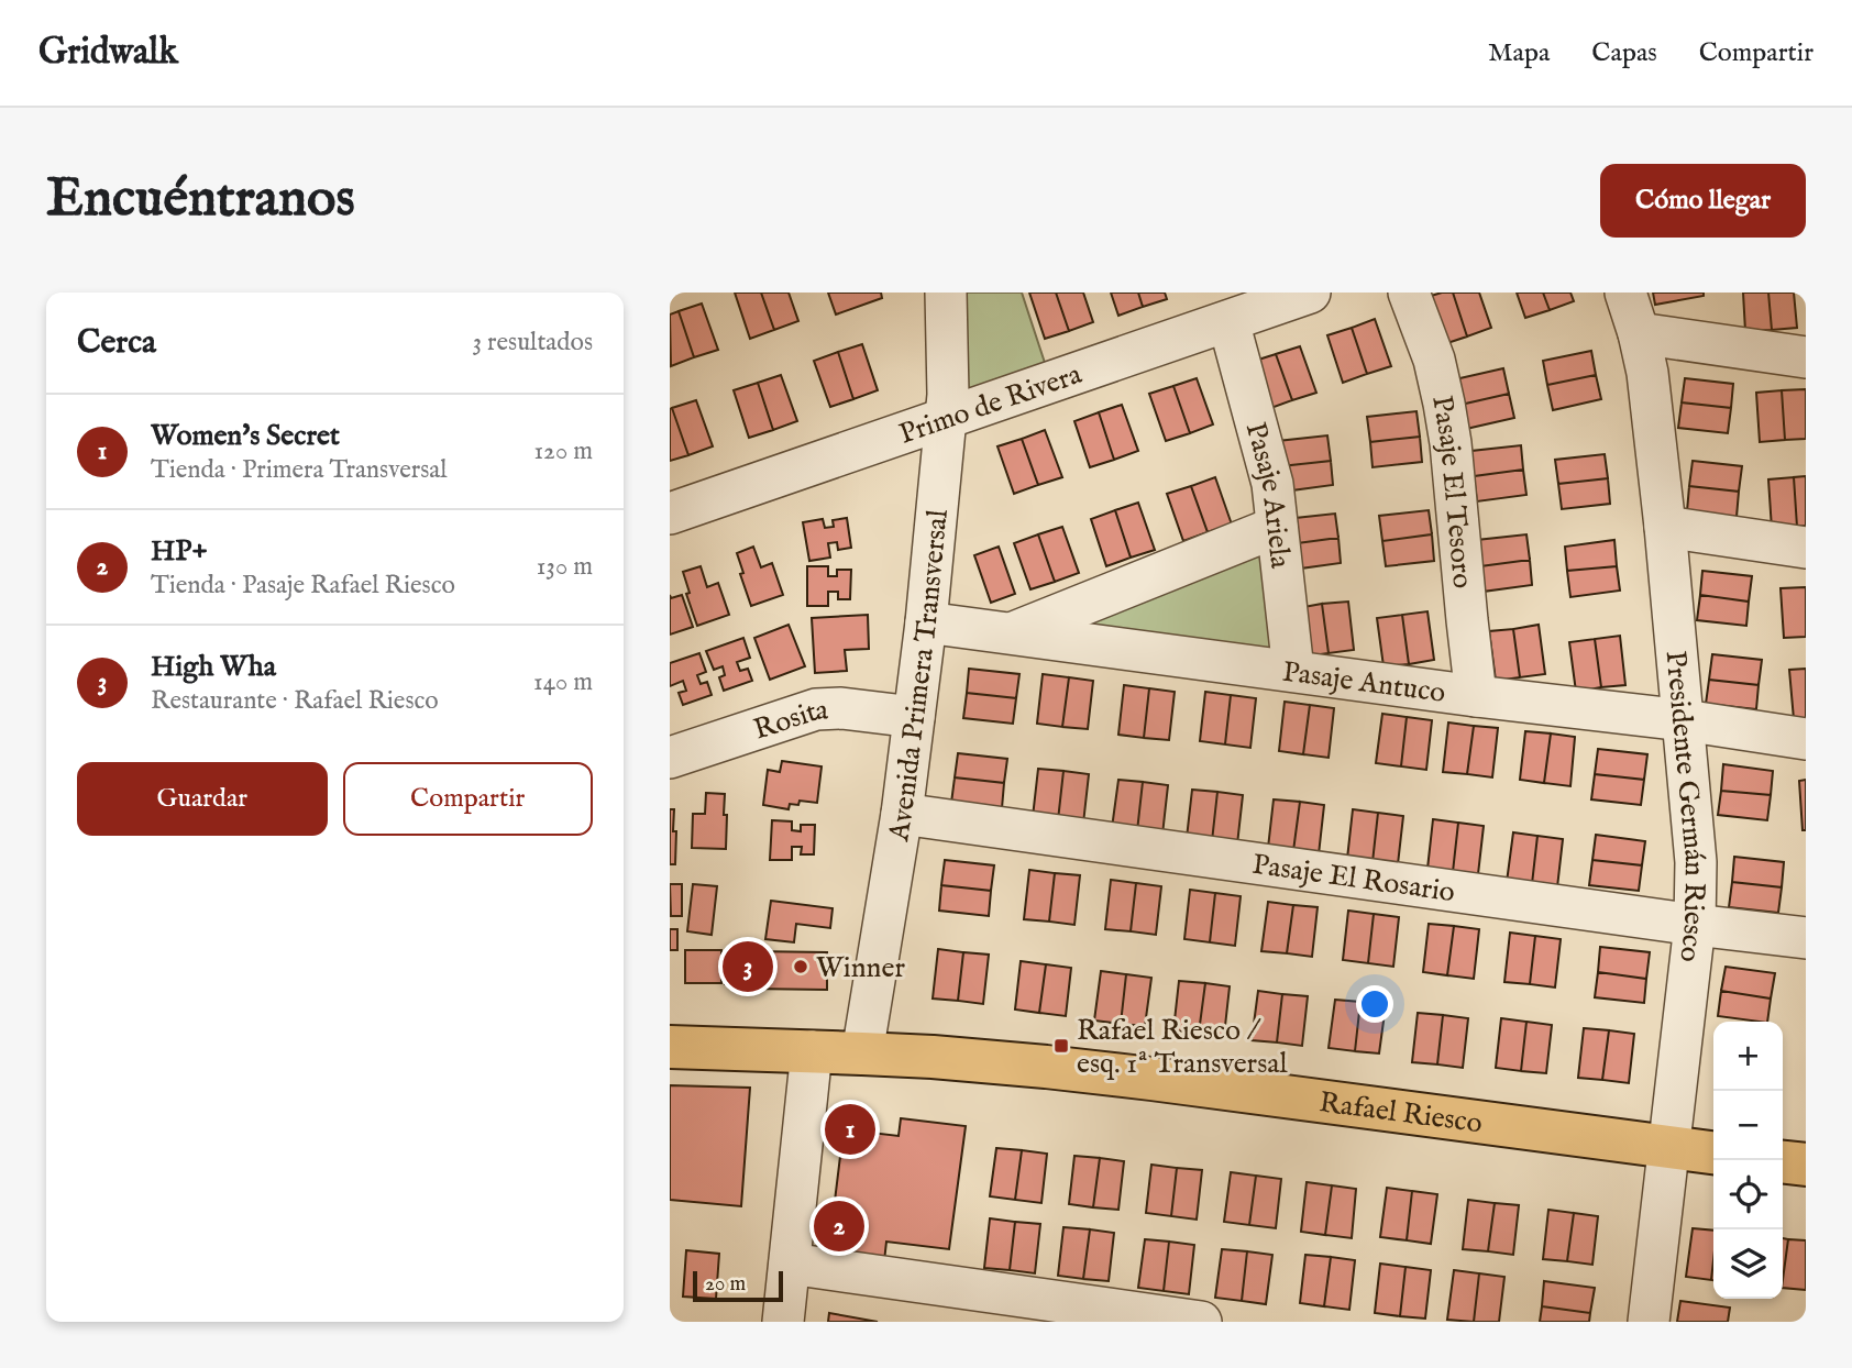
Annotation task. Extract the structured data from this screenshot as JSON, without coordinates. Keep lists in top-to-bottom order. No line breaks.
{"streets":{"main road":["Rafael Riesco"],"street":["Primo de Rivera","Pasaje El Tesoro","Pasaje Ariela","Avenida Primera Transversal","Pasaje Antuco","Rosita","Presidente Germán Riesco","Pasaje El Rosario"]},"crossings":[["Primo de Rivera","Pasaje Ariela"],["Primo de Rivera","Avenida Primera Transversal"],["Pasaje El Tesoro","Pasaje Antuco"],["Pasaje Ariela","Pasaje Antuco"],["Avenida Primera Transversal","Pasaje Antuco"],["Avenida Primera Transversal","Rosita"],["Avenida Primera Transversal","Pasaje El Rosario"],["Avenida Primera Transversal","Rafael Riesco"],["Pasaje Antuco","Presidente Germán Riesco"],["Presidente Germán Riesco","Pasaje El Rosario"],["Presidente Germán Riesco","Rafael Riesco"]],"places":{"other":["Winner"],"transit":["Rafael Riesco / esq. 1ª Transversal"]},"scale_bar":"20 m","page":{"header":"Gridwalk","nav":["Mapa","Capas","Compartir"],"buttons":["Cómo llegar",["Guardar","Compartir"]],"title":"Encuéntranos","heading":["Cerca","3 resultados"],"list":[{"mark":"1","name":"Women's Secret","note":"Tienda · Primera Transversal","value":"120 m"},{"mark":"2","name":"HP+","note":"Tienda · Pasaje Rafael Riesco","value":"130 m"},{"mark":"3","name":"High Wha","note":"Restaurante · Rafael Riesco","value":"140 m"}],"pins":["3","1","2"],"map_buttons":["+","−"],"scale":"20 m"}}
